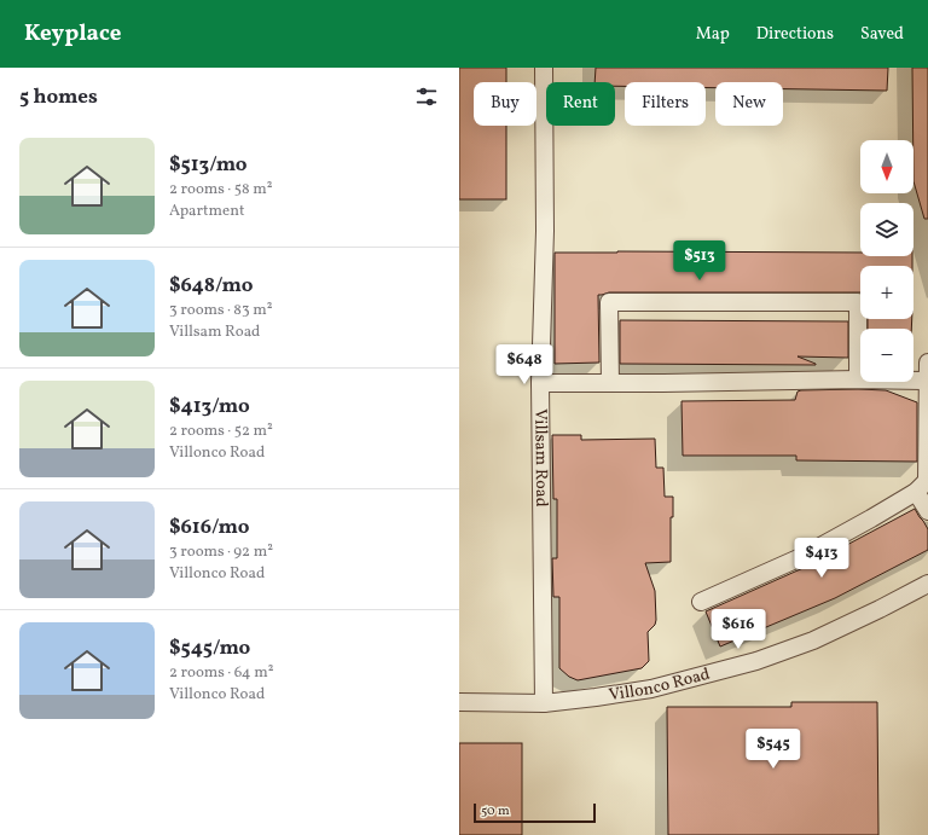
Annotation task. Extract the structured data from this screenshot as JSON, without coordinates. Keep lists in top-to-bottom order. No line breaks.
{"streets":{"street":["Villsam Road","Villonco Road"]},"crossings":[["Villsam Road","Villonco Road"]],"scale_bar":"50 m","north":"bottom","page":{"header":"Keyplace","nav":["Map","Directions","Saved"],"heading":"5 homes","chip":["Buy","Rent","Filters","New"],"list":[{"name":"$513/mo","note":"2 rooms · 58 m² · Apartment"},{"name":"$648/mo","note":"3 rooms · 83 m² · Villsam Road"},{"name":"$413/mo","note":"2 rooms · 52 m² · Villonco Road"},{"name":"$616/mo","note":"3 rooms · 92 m² · Villonco Road"},{"name":"$545/mo","note":"2 rooms · 64 m² · Villonco Road"}],"map_buttons":["+","−"],"price":["$513","$648","$413","$616","$545"],"scale":"50 m"}}
